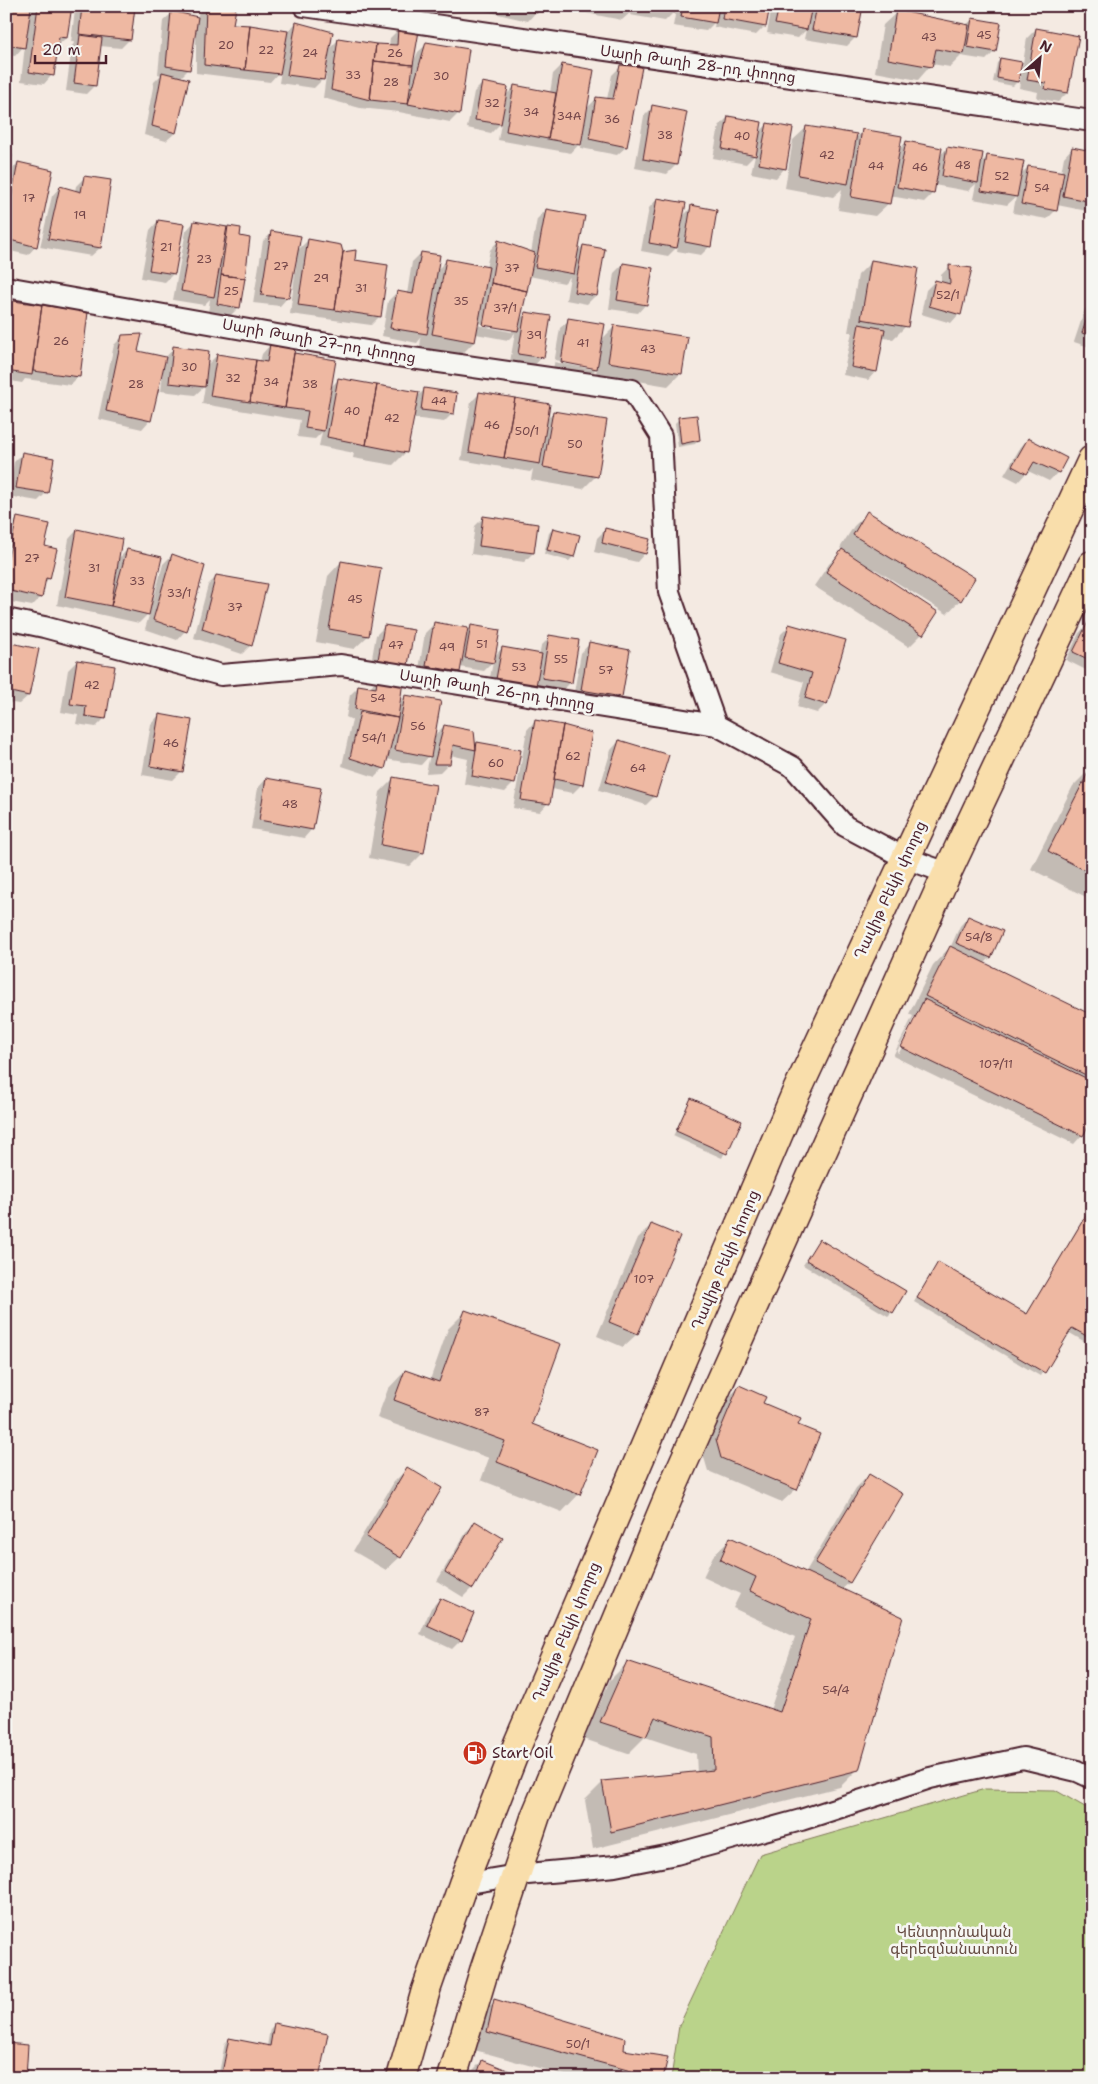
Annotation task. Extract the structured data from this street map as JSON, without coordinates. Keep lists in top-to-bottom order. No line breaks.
{"streets":{"main road":["Դավիթ Բեկի փողոց"],"street":["Սարի Թաղի 28-րդ փողոց","Սարի Թաղի 27-րդ փողոց","Սարի Թաղի 26-րդ փողոց"]},"crossings":[["Սարի Թաղի 27-րդ փողոց","Սարի Թաղի 26-րդ փողոց"],["Սարի Թաղի 26-րդ փողոց","Դավիթ Բեկի փողոց"]],"parks":["Կենտրոնական գերեզմանատուն"],"places":{"fuel station":["Start Oil"]},"house_numbers":["45","43","20","22","24","26","33","30","28","32","34","34А","36","38","40","42","48","44","46","52","54","17","19","21","23","27","37","29","31","25","52/1","35","37/1","39","26","41","43","30","32","34","28","38","44","40","42","46","50/1","50","27","31","33","33/1","45","37","51","47","49","55","53","57","42","54","56","54/1","46","62","60","64","48","54/8","107/11","107","87","54/4","50/1"],"scale_bar":"20 m","north":"top right"}
